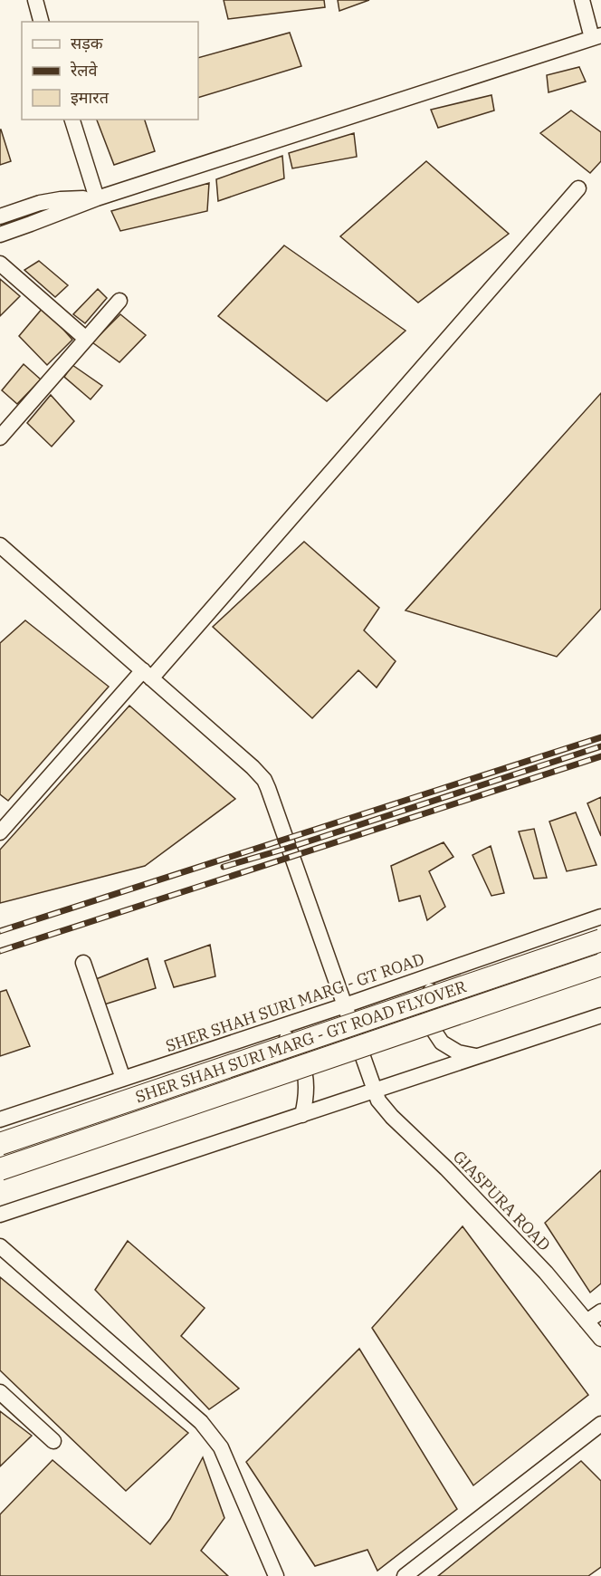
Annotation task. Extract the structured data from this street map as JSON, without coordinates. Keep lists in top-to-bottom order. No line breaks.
{"streets":{"highway":["SHER SHAH SURI MARG - GT ROAD FLYOVER"],"street":["SHER SHAH SURI MARG - GT ROAD","GIASPURA ROAD"]},"crossings":[["SHER SHAH SURI MARG - GT ROAD","GIASPURA ROAD"]],"legend":["सड़क","रेलवे","इमारत"]}
